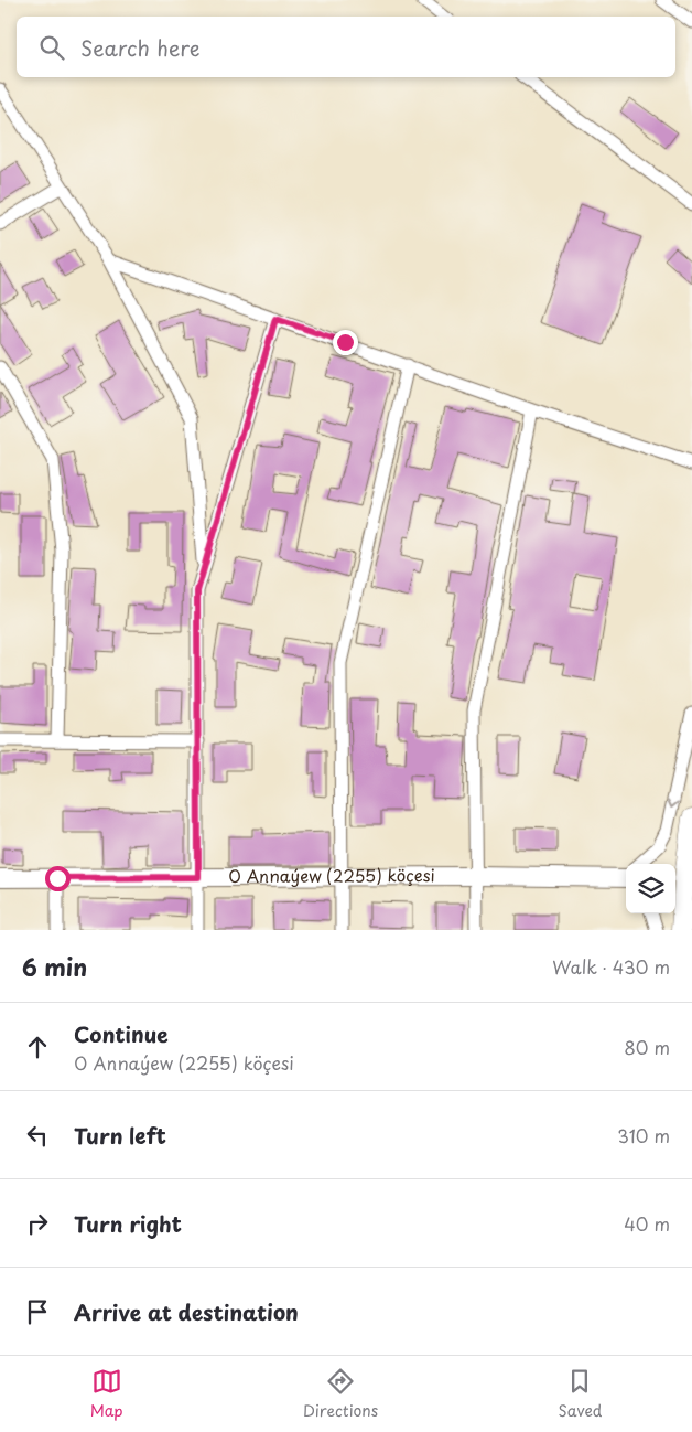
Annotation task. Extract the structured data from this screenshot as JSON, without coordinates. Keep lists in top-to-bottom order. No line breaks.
{"streets":{"main road":["O Annaýew (2255) köçesi"]},"page":{"search":"Search here","heading":["6 min","Walk · 430 m"],"list":[["Continue","O Annaýew (2255) köçesi","80 m"],["Turn left","310 m"],["Turn right","40 m"],"Arrive at destination"],"nav":["Map","Directions","Saved"]}}
